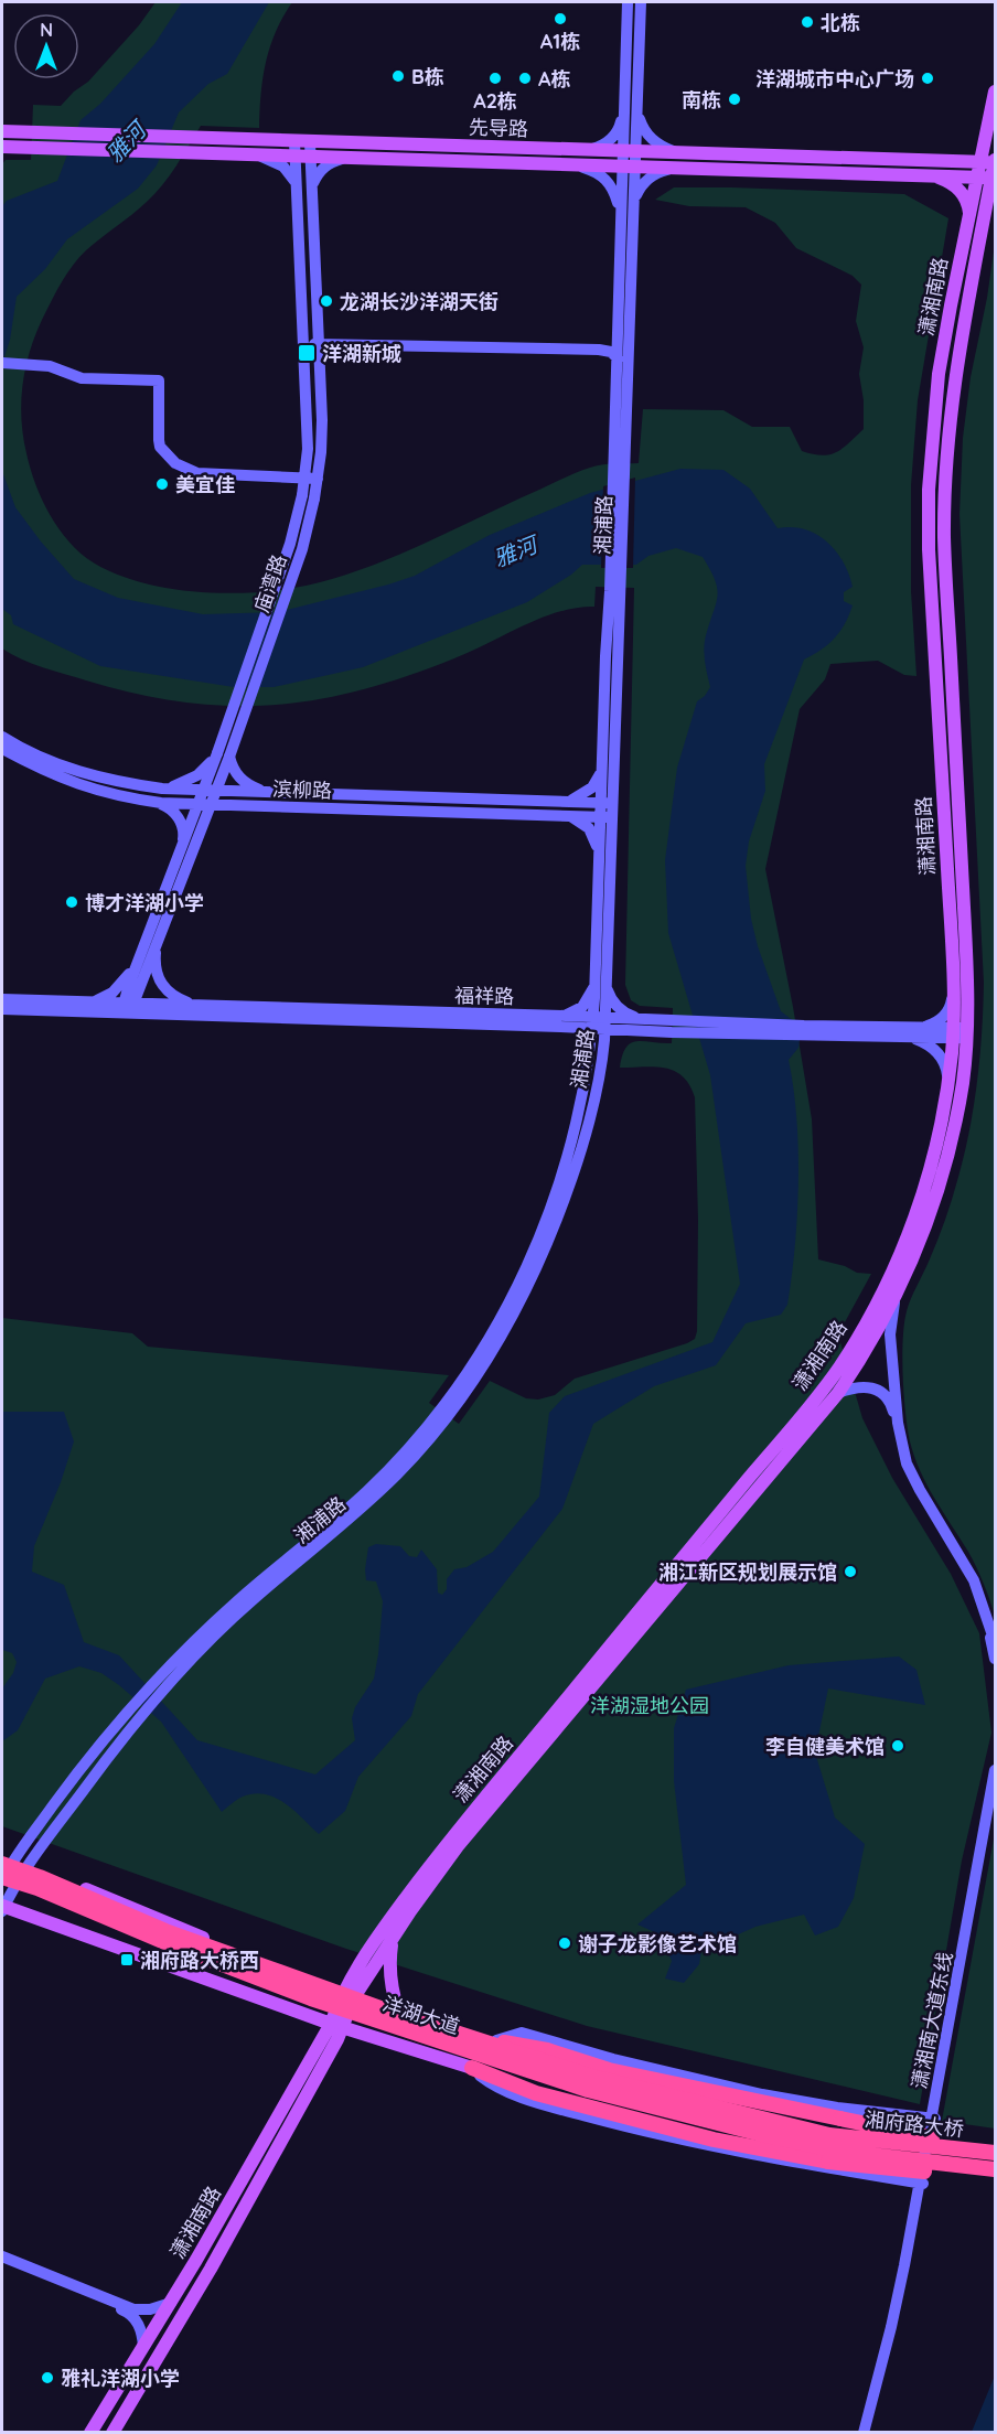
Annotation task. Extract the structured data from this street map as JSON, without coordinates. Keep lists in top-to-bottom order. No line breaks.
{"streets":{"highway":["洋湖大道","湘府路大桥"],"main road":["先导路","潇湘南路","湘浦路","庙湾路","滨柳路","福祥路","潇湘南大道东线"]},"crossings":[["先导路","潇湘南路"],["先导路","湘浦路"],["先导路","庙湾路"],["潇湘南路","福祥路"],["湘浦路","滨柳路"],["湘浦路","福祥路"],["湘浦路","洋湖大道"],["庙湾路","滨柳路"],["庙湾路","福祥路"],["洋湖大道","湘府路大桥"]],"water":["雅河"],"parks":["洋湖湿地公园"],"places":{"other":["A1栋","北栋","B栋","A2栋","A栋","洋湖城市中心广场","南栋","龙湖长沙洋湖天街","美宜佳","博才洋湖小学","湘江新区规划展示馆","李自健美术馆","谢子龙影像艺术馆","雅礼洋湖小学"],"transit":["洋湖新城","湘府路大桥西"]},"north":"top"}
